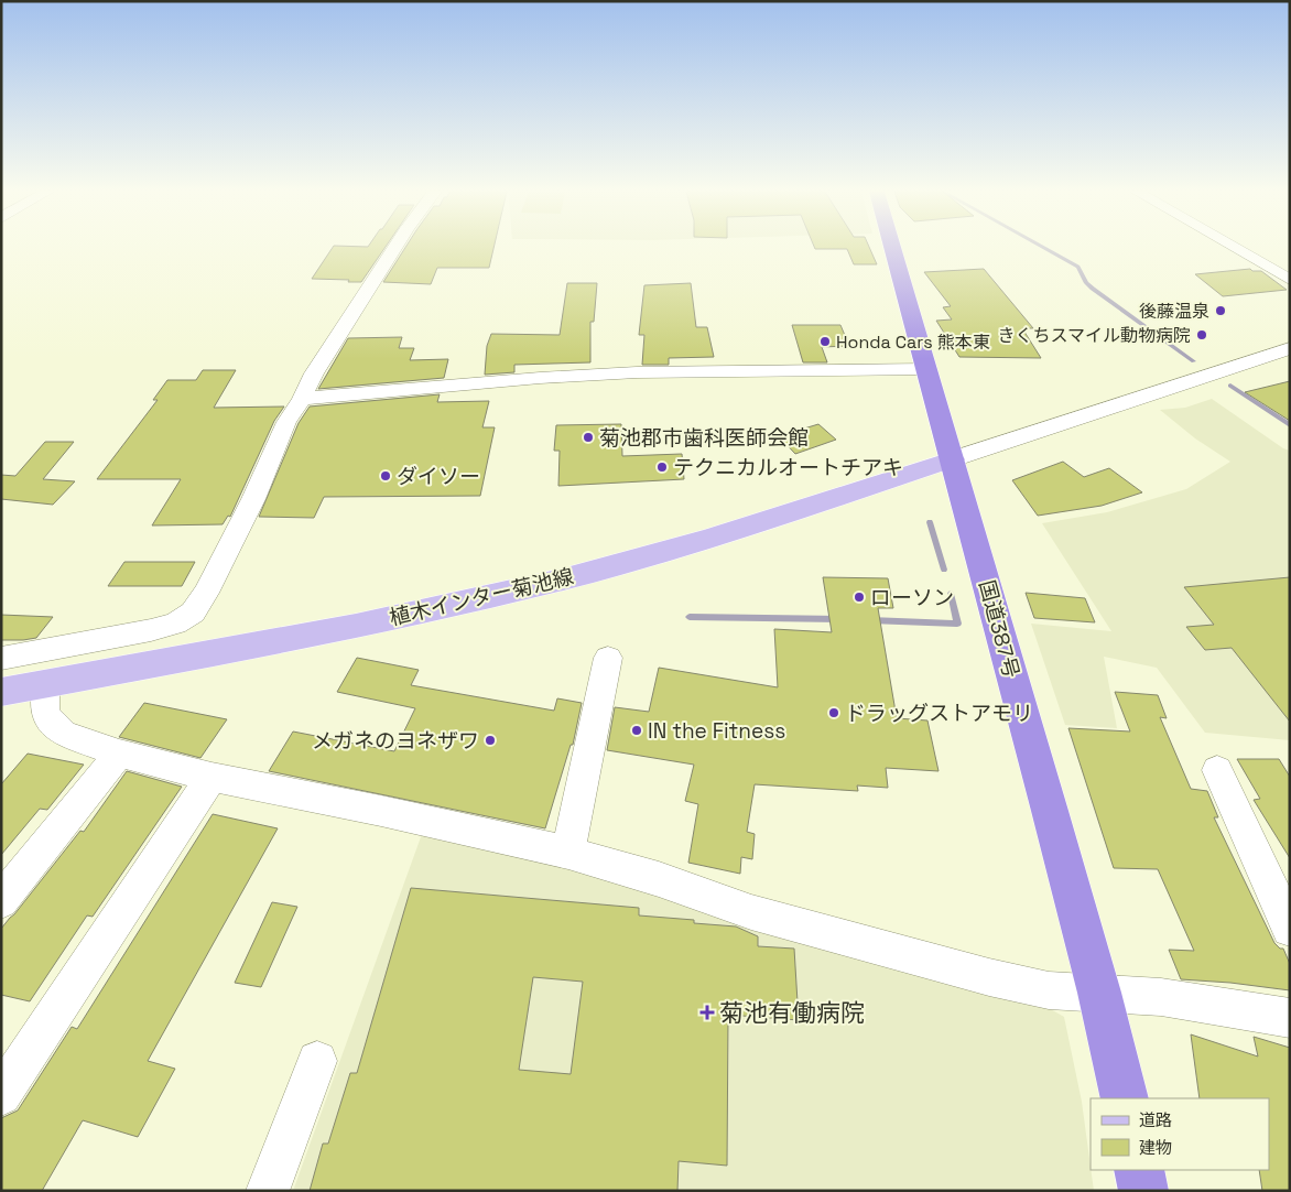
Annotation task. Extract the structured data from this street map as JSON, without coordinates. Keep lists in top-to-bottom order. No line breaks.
{"streets":{"highway":["国道387号"],"main road":["植木インター菊池線"]},"crossings":[["植木インター菊池線","国道387号"]],"places":{"other":["後藤温泉","きくちスマイル動物病院","Honda Cars 熊本東","菊池郡市歯科医師会館","テクニカルオートチアキ","ダイソー","ローソン","ドラッグストアモリ","IN the Fitness","メガネのヨネザワ"],"health":["菊池有働病院"]},"legend":["道路","建物"]}
